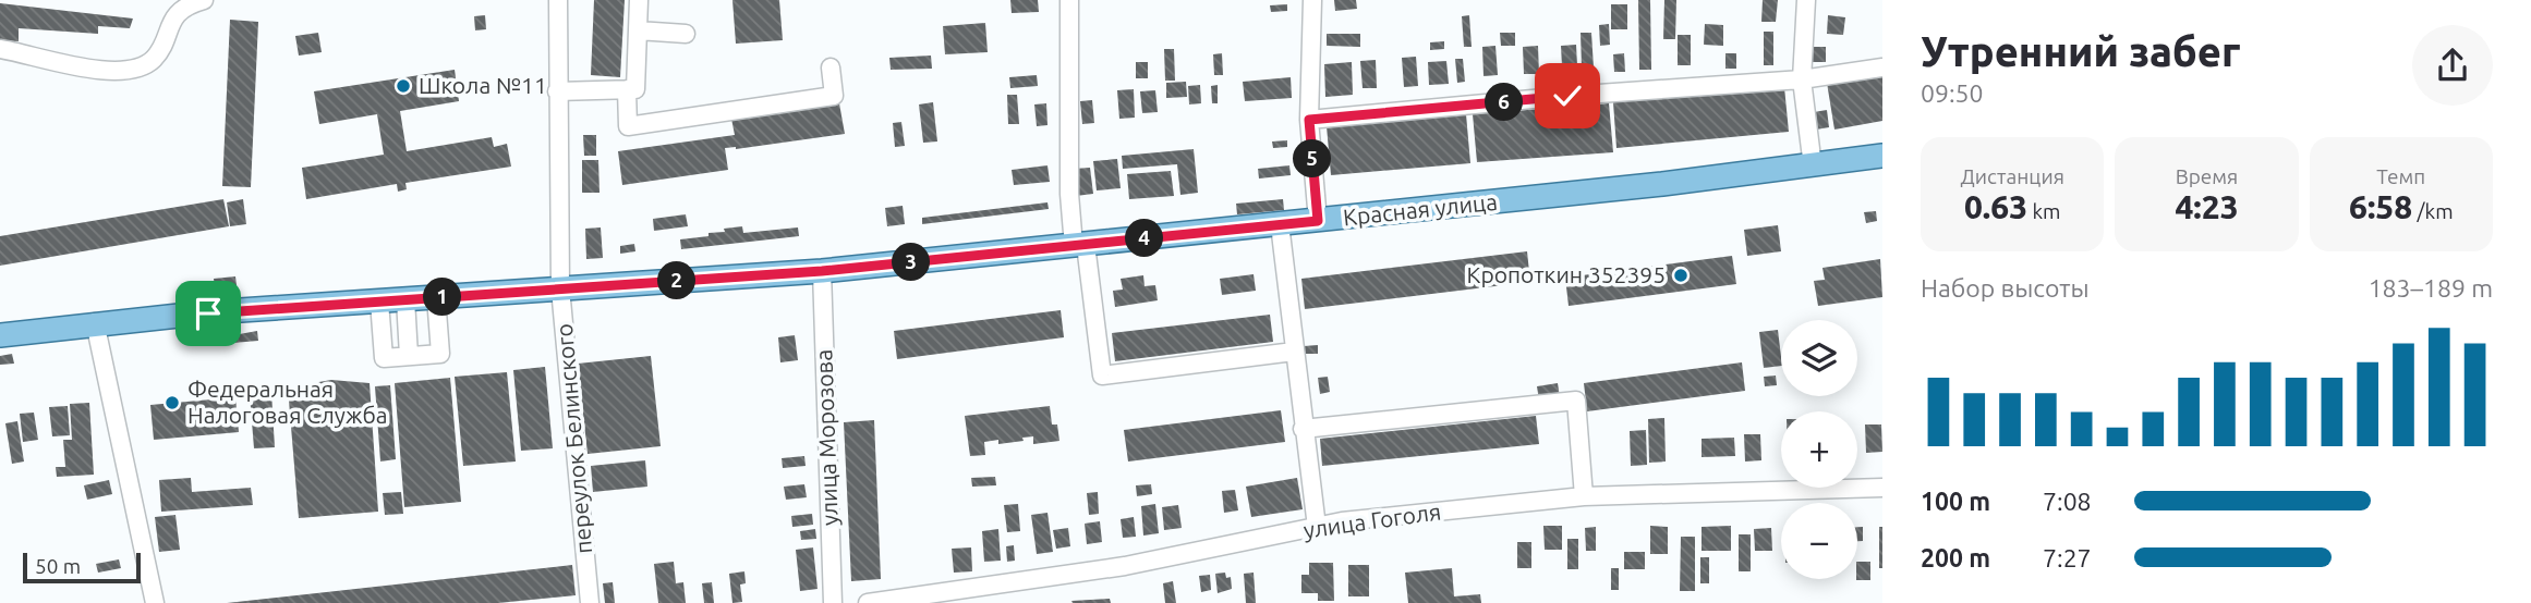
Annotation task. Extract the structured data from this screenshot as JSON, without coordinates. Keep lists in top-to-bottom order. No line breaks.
{"streets":{"main road":["Красная улица"],"street":["улица Морозова","переулок Белинского","улица Гоголя"]},"crossings":[["Красная улица","улица Морозова"],["Красная улица","переулок Белинского"]],"places":["Школа №11","Кропоткин 352395","Федеральная Налоговая Служба"],"scale_bar":"50 m","page":{"heading":["Утренний забег","09:50"],"pins":["6","5","4","3","2","1"],"stats":[["Дистанция","0.63 km"],["Время","4:23"],["Темп","6:58 /km"]],"chart":["Набор высоты","183–189 m"],"map_buttons":["+","−"],"list":[{"name":"100 m","note":"7:08"},{"name":"200 m","note":"7:27"}],"scale":"50 m"}}
